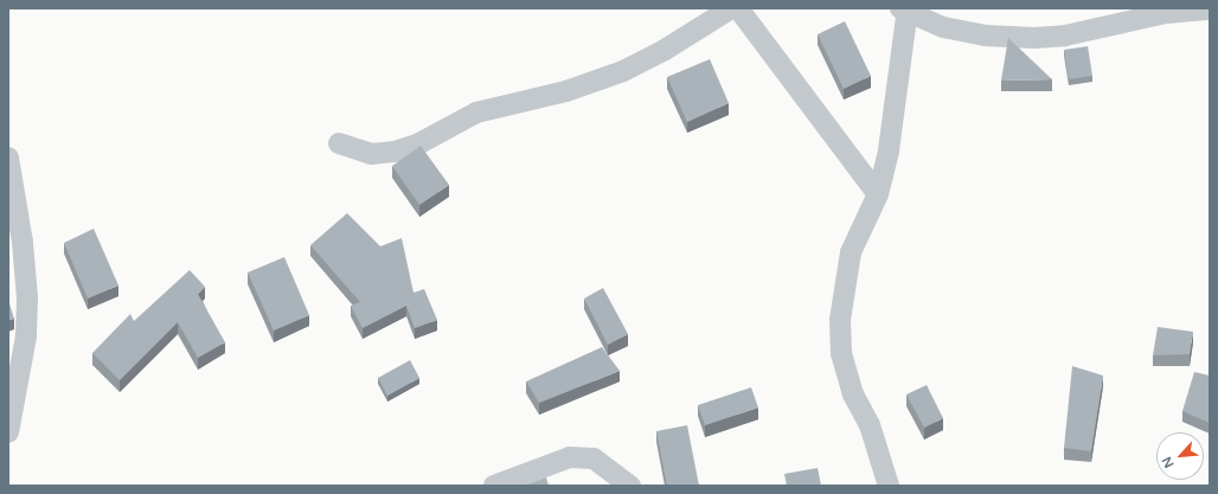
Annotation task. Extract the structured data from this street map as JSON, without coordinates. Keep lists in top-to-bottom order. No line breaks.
{"north":"bottom left"}
